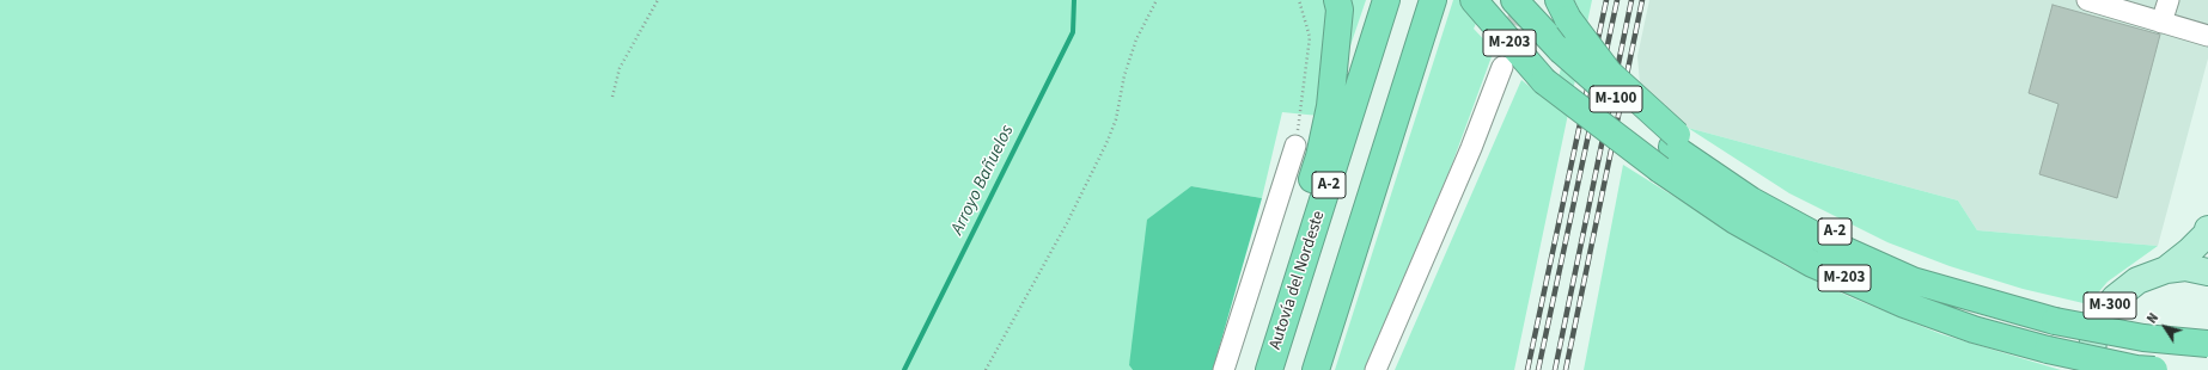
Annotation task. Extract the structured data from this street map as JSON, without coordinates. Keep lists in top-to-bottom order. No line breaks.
{"streets":{"highway":["M-203","M-100","A-2","Autovía del Nordeste"],"main road":["M-300"]},"crossings":[["M-203","M-100"]],"water":["Arroyo Bañuelos"],"north":"top left"}
